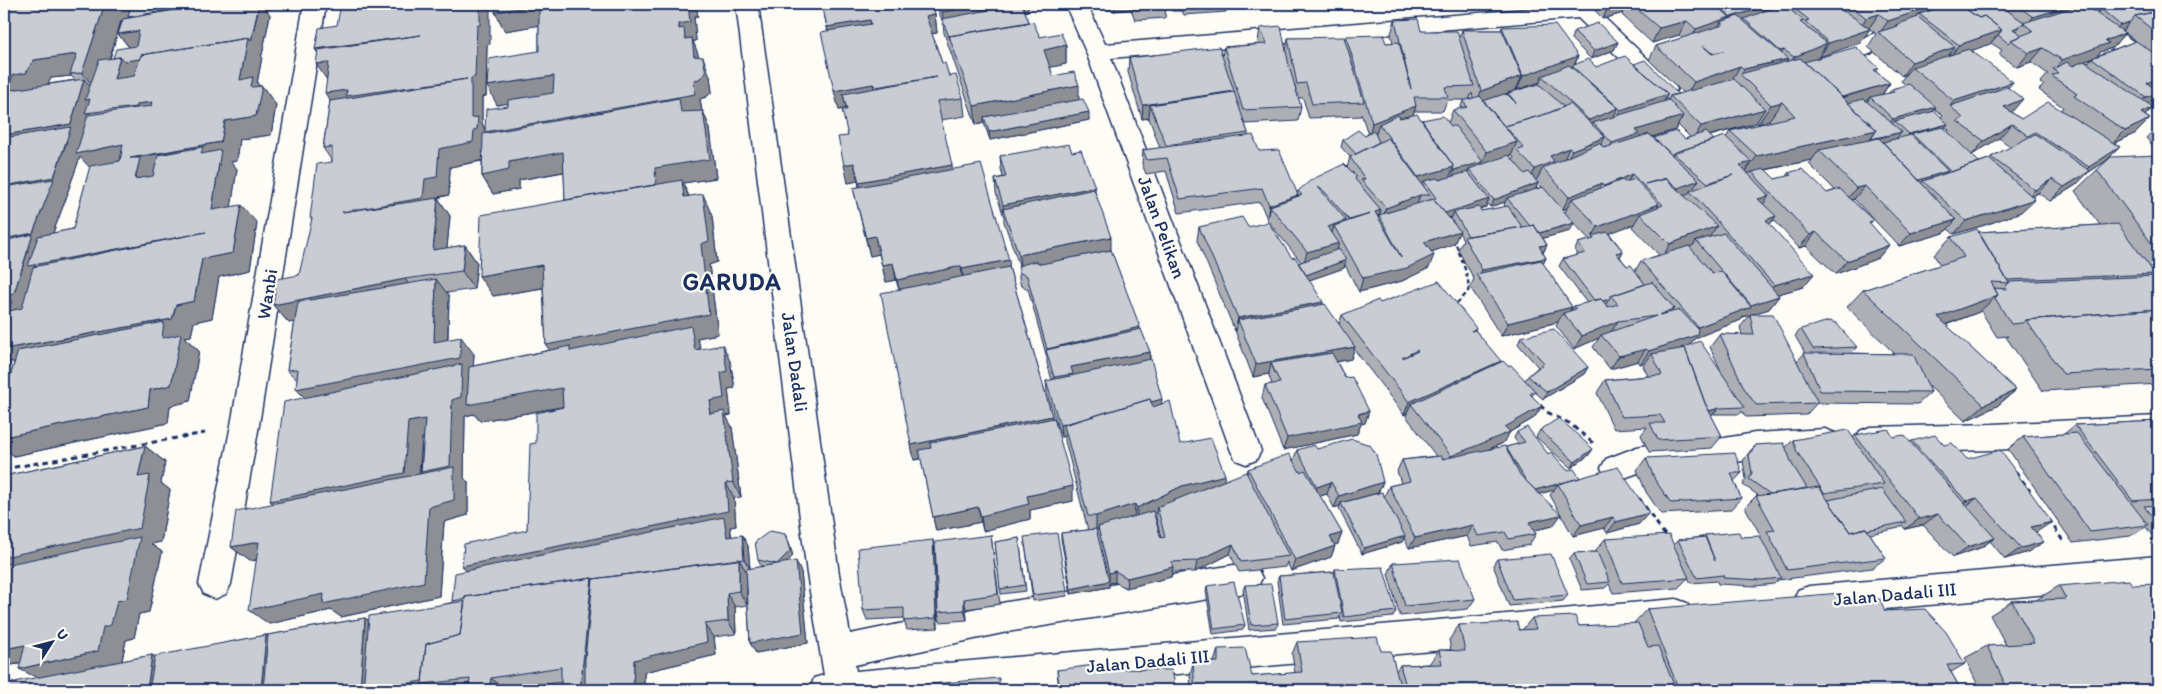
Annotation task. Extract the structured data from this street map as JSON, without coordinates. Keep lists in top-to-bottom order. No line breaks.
{"streets":{"street":["Jalan Pelikan","Wanbi","Jalan Dadali","Jalan Dadali III"]},"crossings":[["Jalan Dadali","Jalan Dadali III"]],"districts":["GARUDA"],"north":"top right"}
